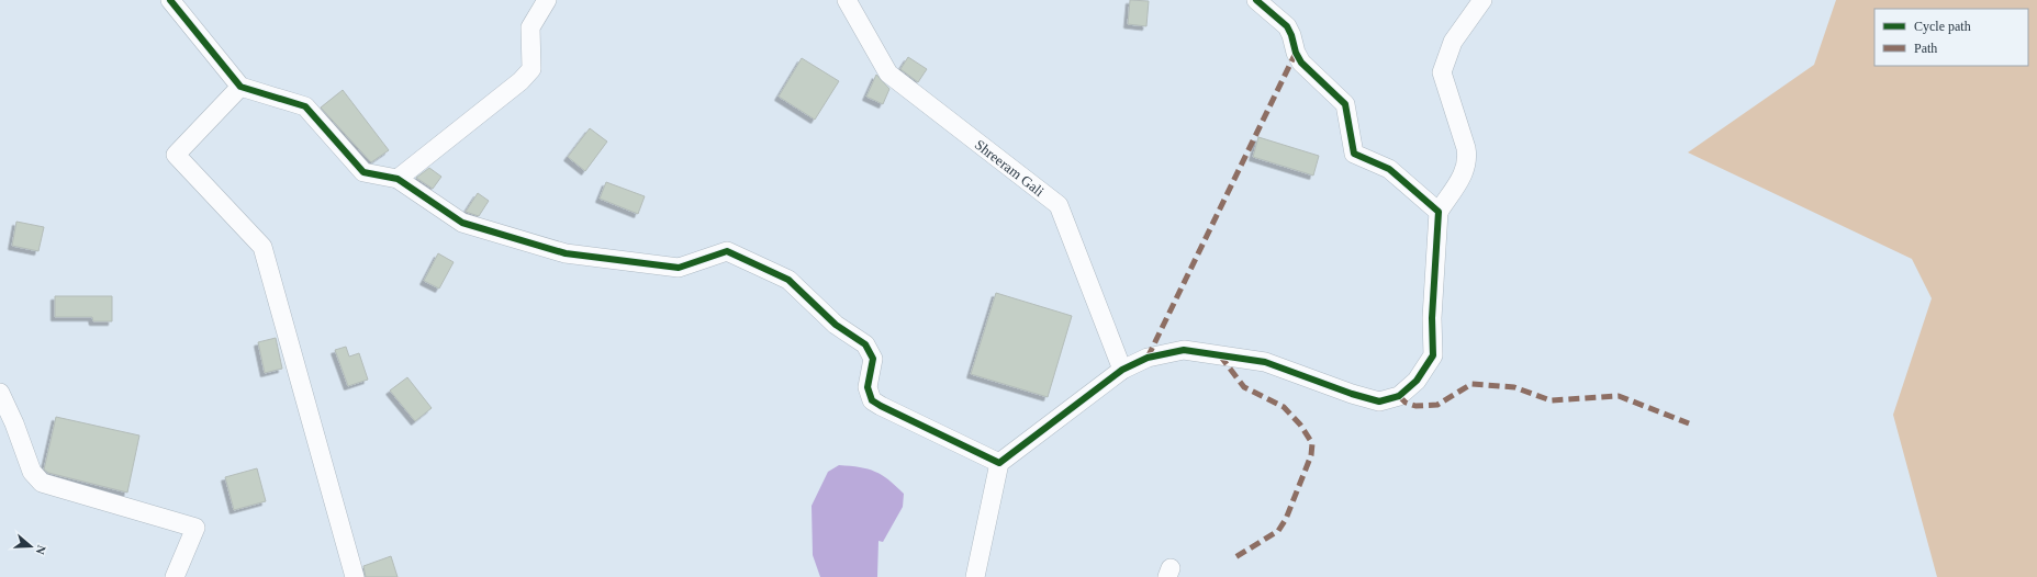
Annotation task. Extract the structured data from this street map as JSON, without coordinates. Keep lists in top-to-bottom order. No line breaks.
{"streets":{"street":["Shreeram Gali"]},"legend":["Cycle path","Path"],"north":"right"}
